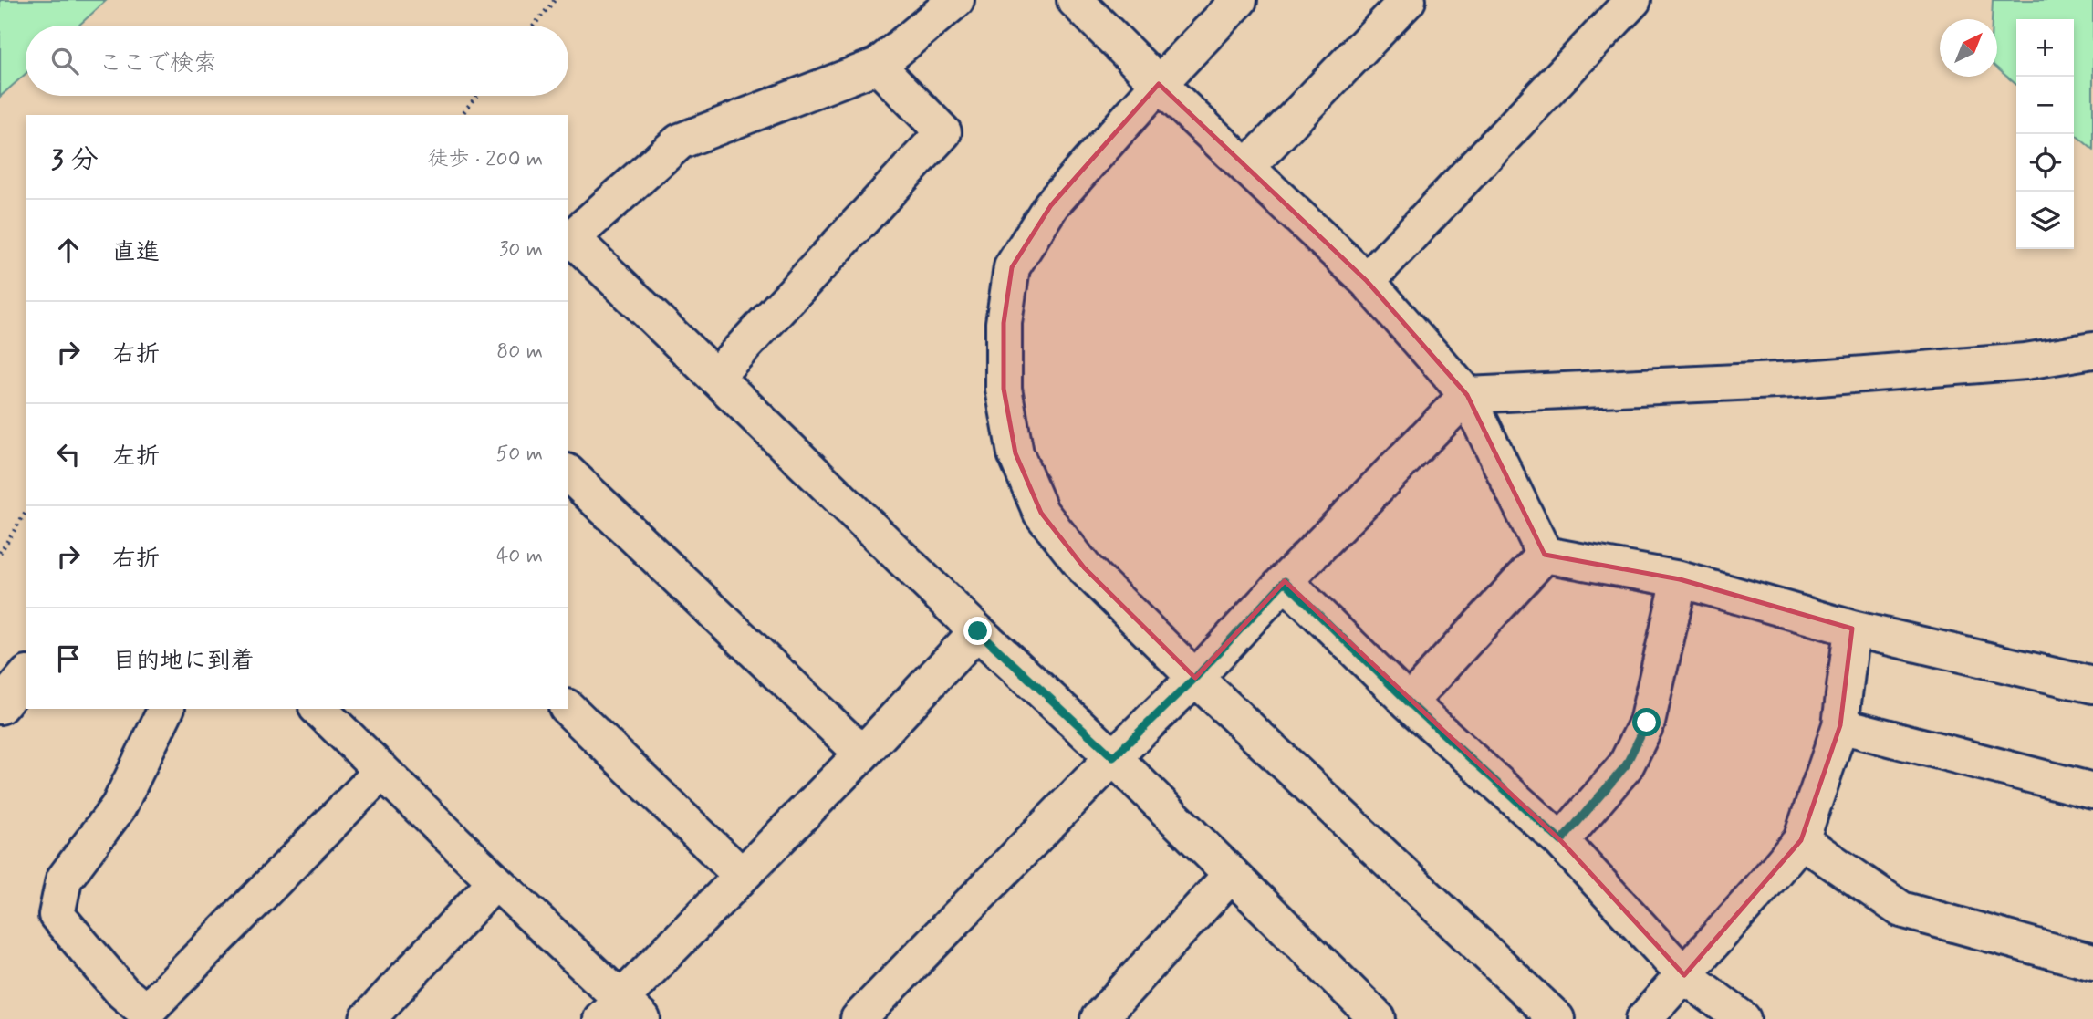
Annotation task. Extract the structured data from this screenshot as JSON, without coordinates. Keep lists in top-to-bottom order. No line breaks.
{"north":"top right","page":{"map_buttons":["+","−"],"search":"ここで検索","heading":["3 分","徒歩 · 200 m"],"list":[["直進","30 m"],["右折","80 m"],["左折","50 m"],["右折","40 m"],"目的地に到着"]}}
